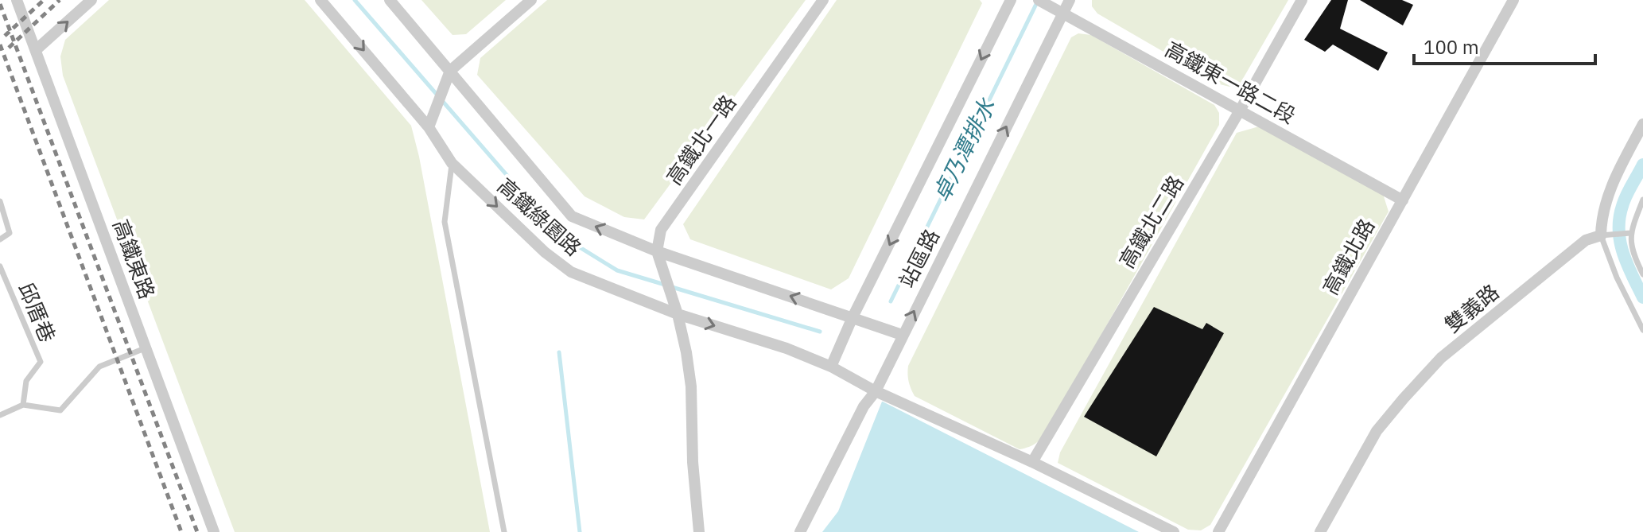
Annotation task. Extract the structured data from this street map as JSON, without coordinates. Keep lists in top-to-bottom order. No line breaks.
{"streets":{"street":["高鐵東一路二段","高鐵北一路","高鐵綠園路","高鐵北二路","高鐵北路","站區路","高鐵東路","雙義路"],"lane":["邱厝巷"]},"crossings":[["高鐵東一路二段","高鐵北二路"],["高鐵東一路二段","高鐵北路"],["高鐵東一路二段","站區路"],["高鐵北一路","高鐵綠園路"],["高鐵綠園路","高鐵北二路"],["高鐵綠園路","站區路"]],"water":["卓乃潭排水"],"scale_bar":"100 m"}
